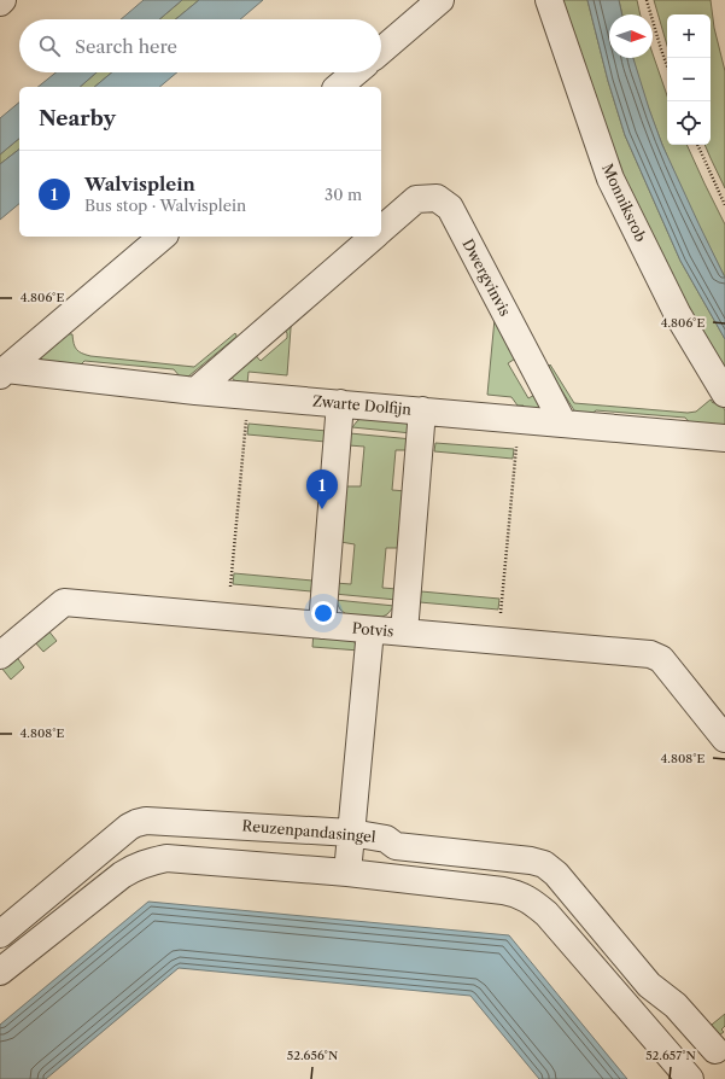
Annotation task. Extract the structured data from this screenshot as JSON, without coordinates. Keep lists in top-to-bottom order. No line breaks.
{"streets":{"street":["Monniksrob","Dwergvinvis","Zwarte Dolfijn","Potvis","Reuzenpandasingel"]},"crossings":[["Dwergvinvis","Zwarte Dolfijn"]],"north":"right","page":{"map_buttons":["+","−"],"search":"Search here","heading":"Nearby","list":[{"mark":"1","name":"Walvisplein","note":"Bus stop · Walvisplein","value":"30 m"}],"pins":"1"},"coordinates":["4.806°E","4.808°E","52.656°N","52.657°N"]}
